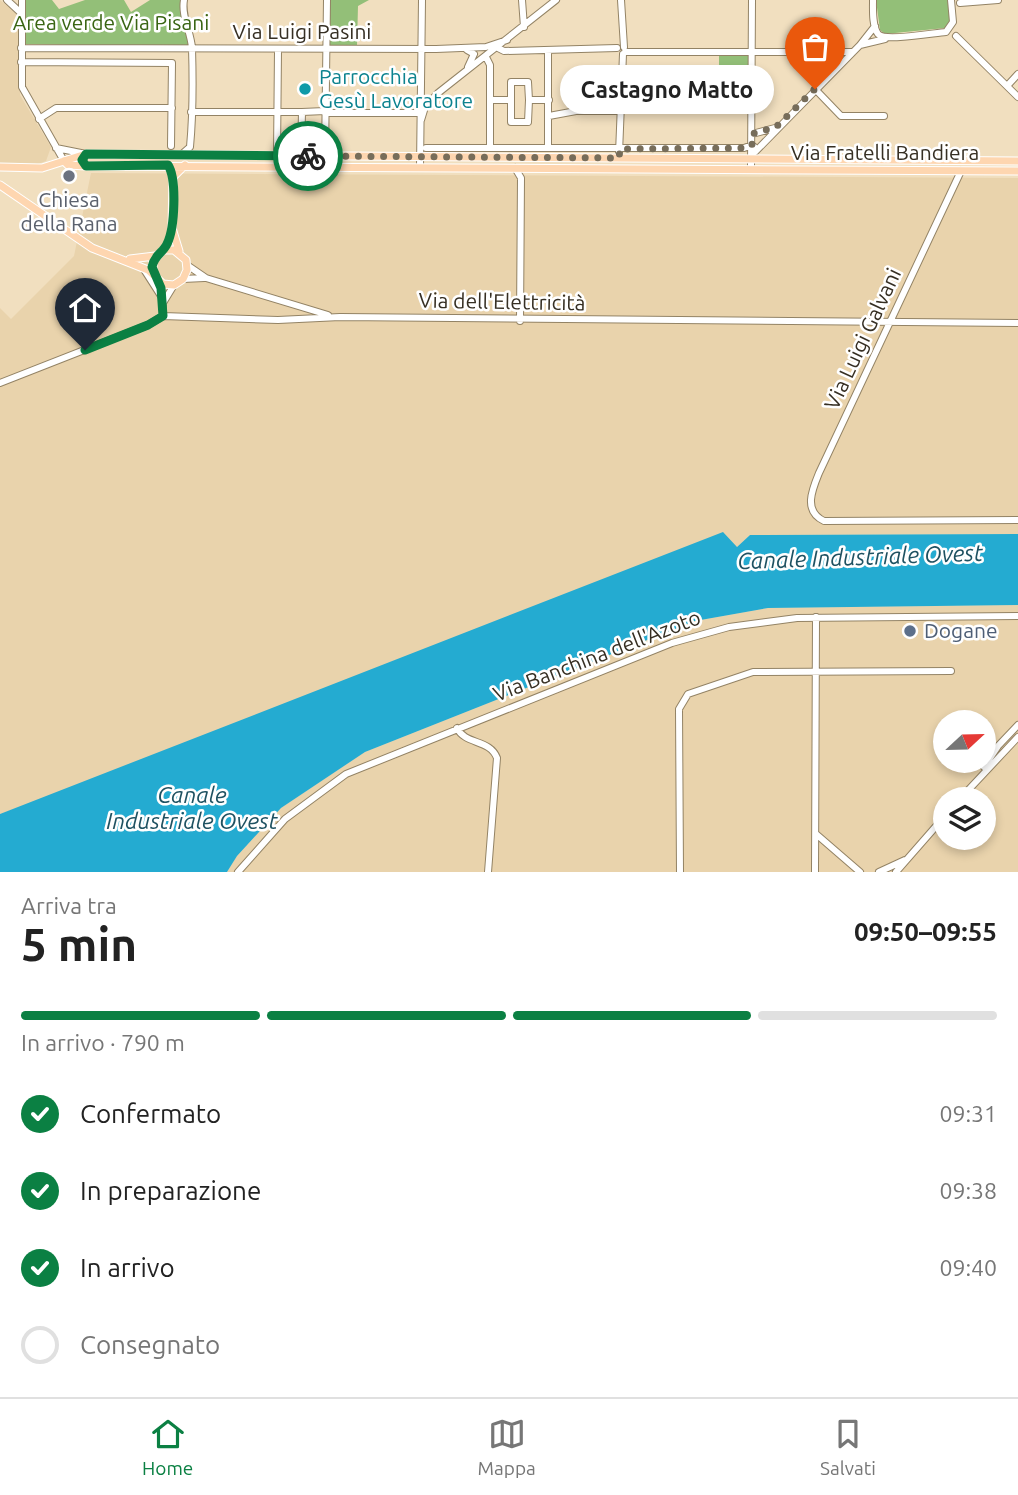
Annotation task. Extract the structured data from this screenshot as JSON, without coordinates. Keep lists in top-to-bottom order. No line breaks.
{"streets":{"main road":["Via Fratelli Bandiera"],"street":["Via Luigi Pasini","Via dell'Elettricità","Via Luigi Galvani","Via Banchina dell'Azoto"]},"crossings":[["Via Fratelli Bandiera","Via Luigi Galvani"],["Via dell'Elettricità","Via Luigi Galvani"]],"water":["Canale Industriale Ovest"],"parks":["Area verde Via Pisani"],"places":["Parrocchia Gesù Lavoratore","Castagno Matto","Chiesa della Rana","Dogane"],"north":"right","page":{"bubble":"Castagno Matto","heading":["5 min","Arriva tra","09:50–09:55"],"bar":"In arrivo · 790 m","list":[["Confermato","09:31"],["In preparazione","09:38"],["In arrivo","09:40"],"Consegnato"],"tabs":["Home","Mappa","Salvati"]}}
